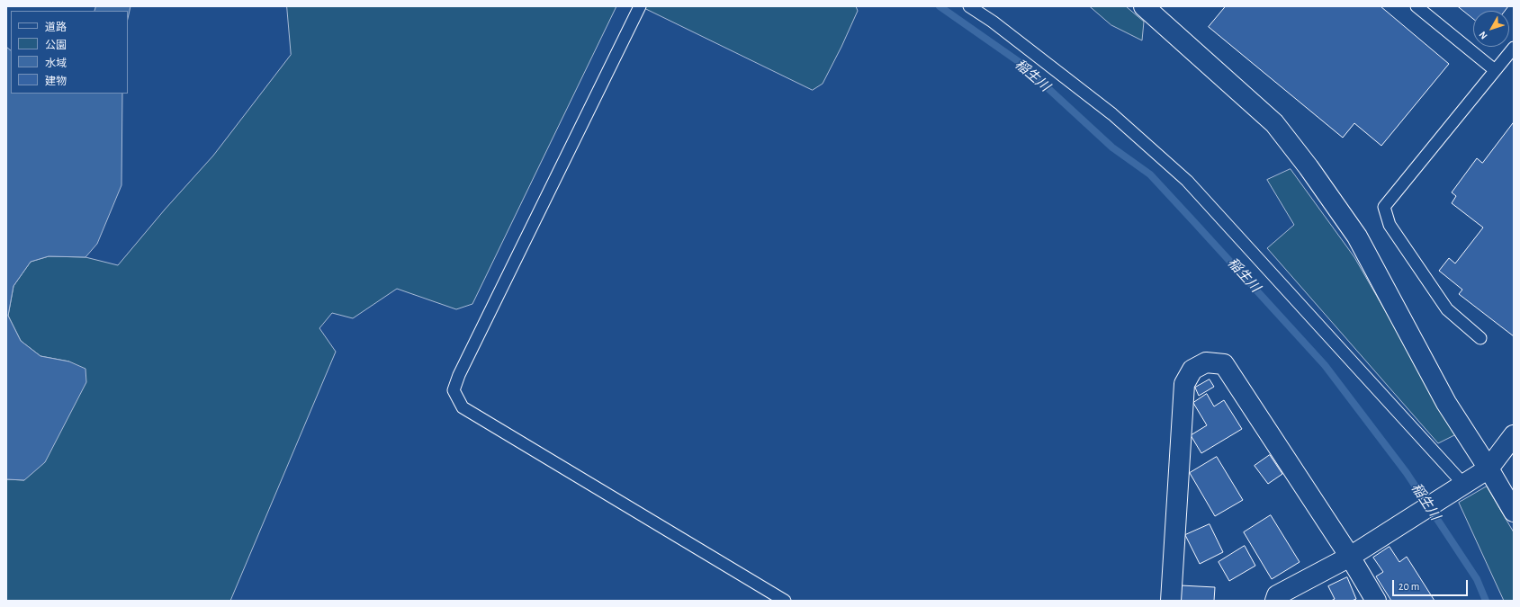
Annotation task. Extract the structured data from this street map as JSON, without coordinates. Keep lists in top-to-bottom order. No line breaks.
{"water":["稲生川"],"legend":["道路","公園","水域","建物"],"scale_bar":"20 m","north":"bottom left"}
